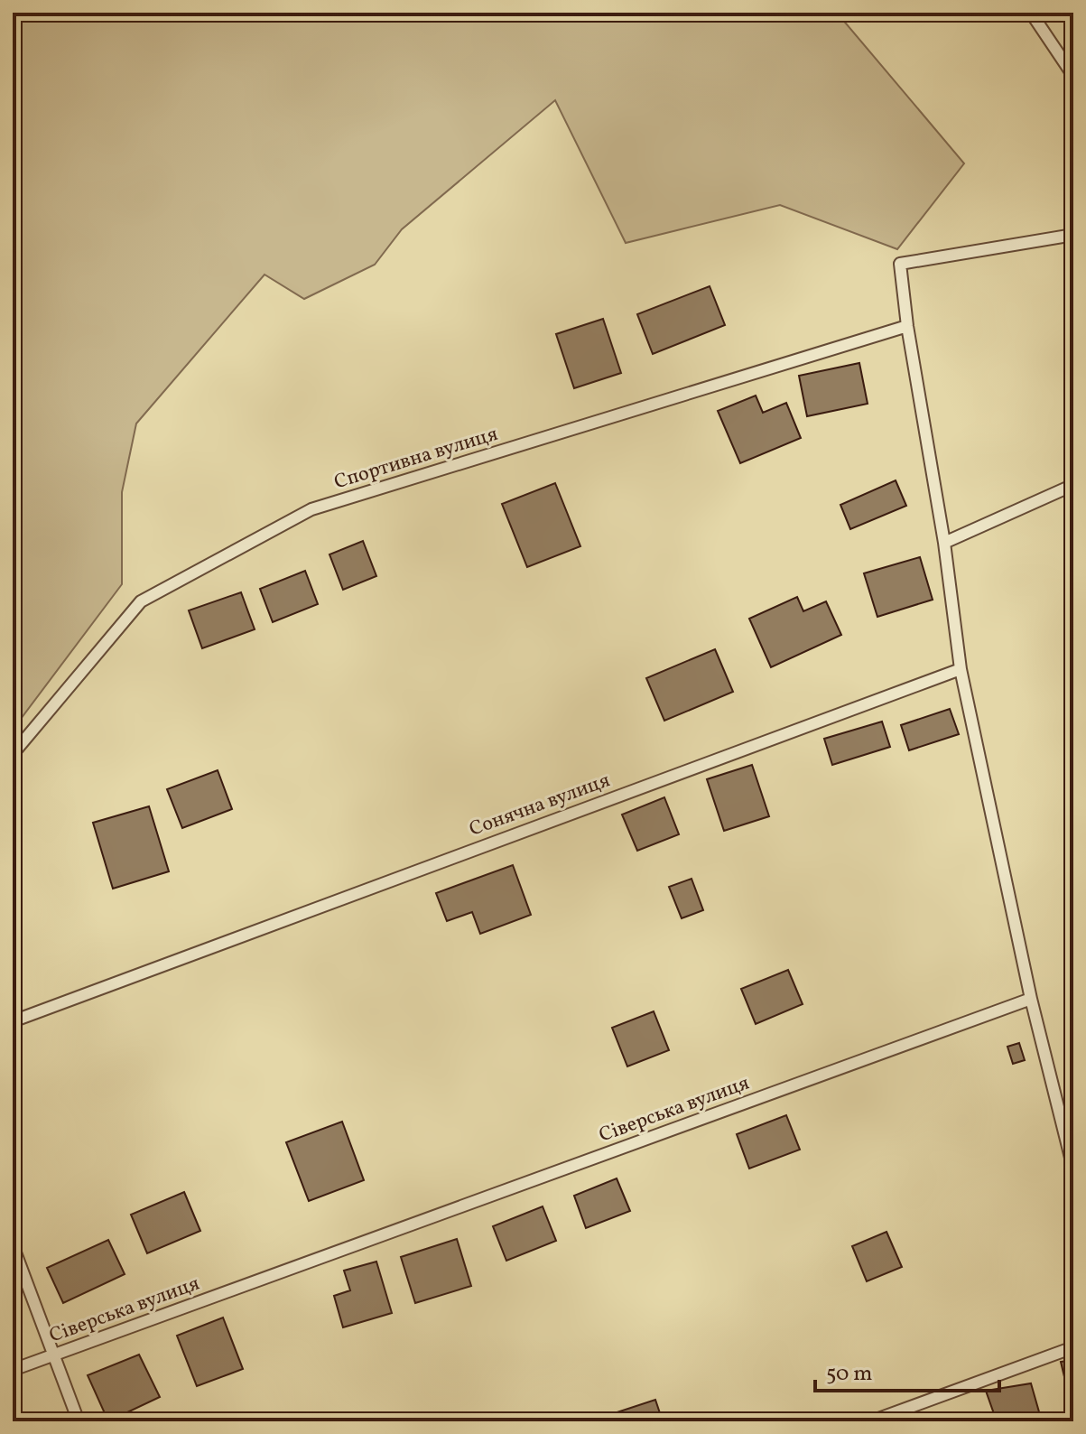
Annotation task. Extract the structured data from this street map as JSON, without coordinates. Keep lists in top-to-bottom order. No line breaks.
{"streets":{"lane":["Спортивна вулиця","Сонячна вулиця","Сіверська вулиця"]},"scale_bar":"50 m"}
